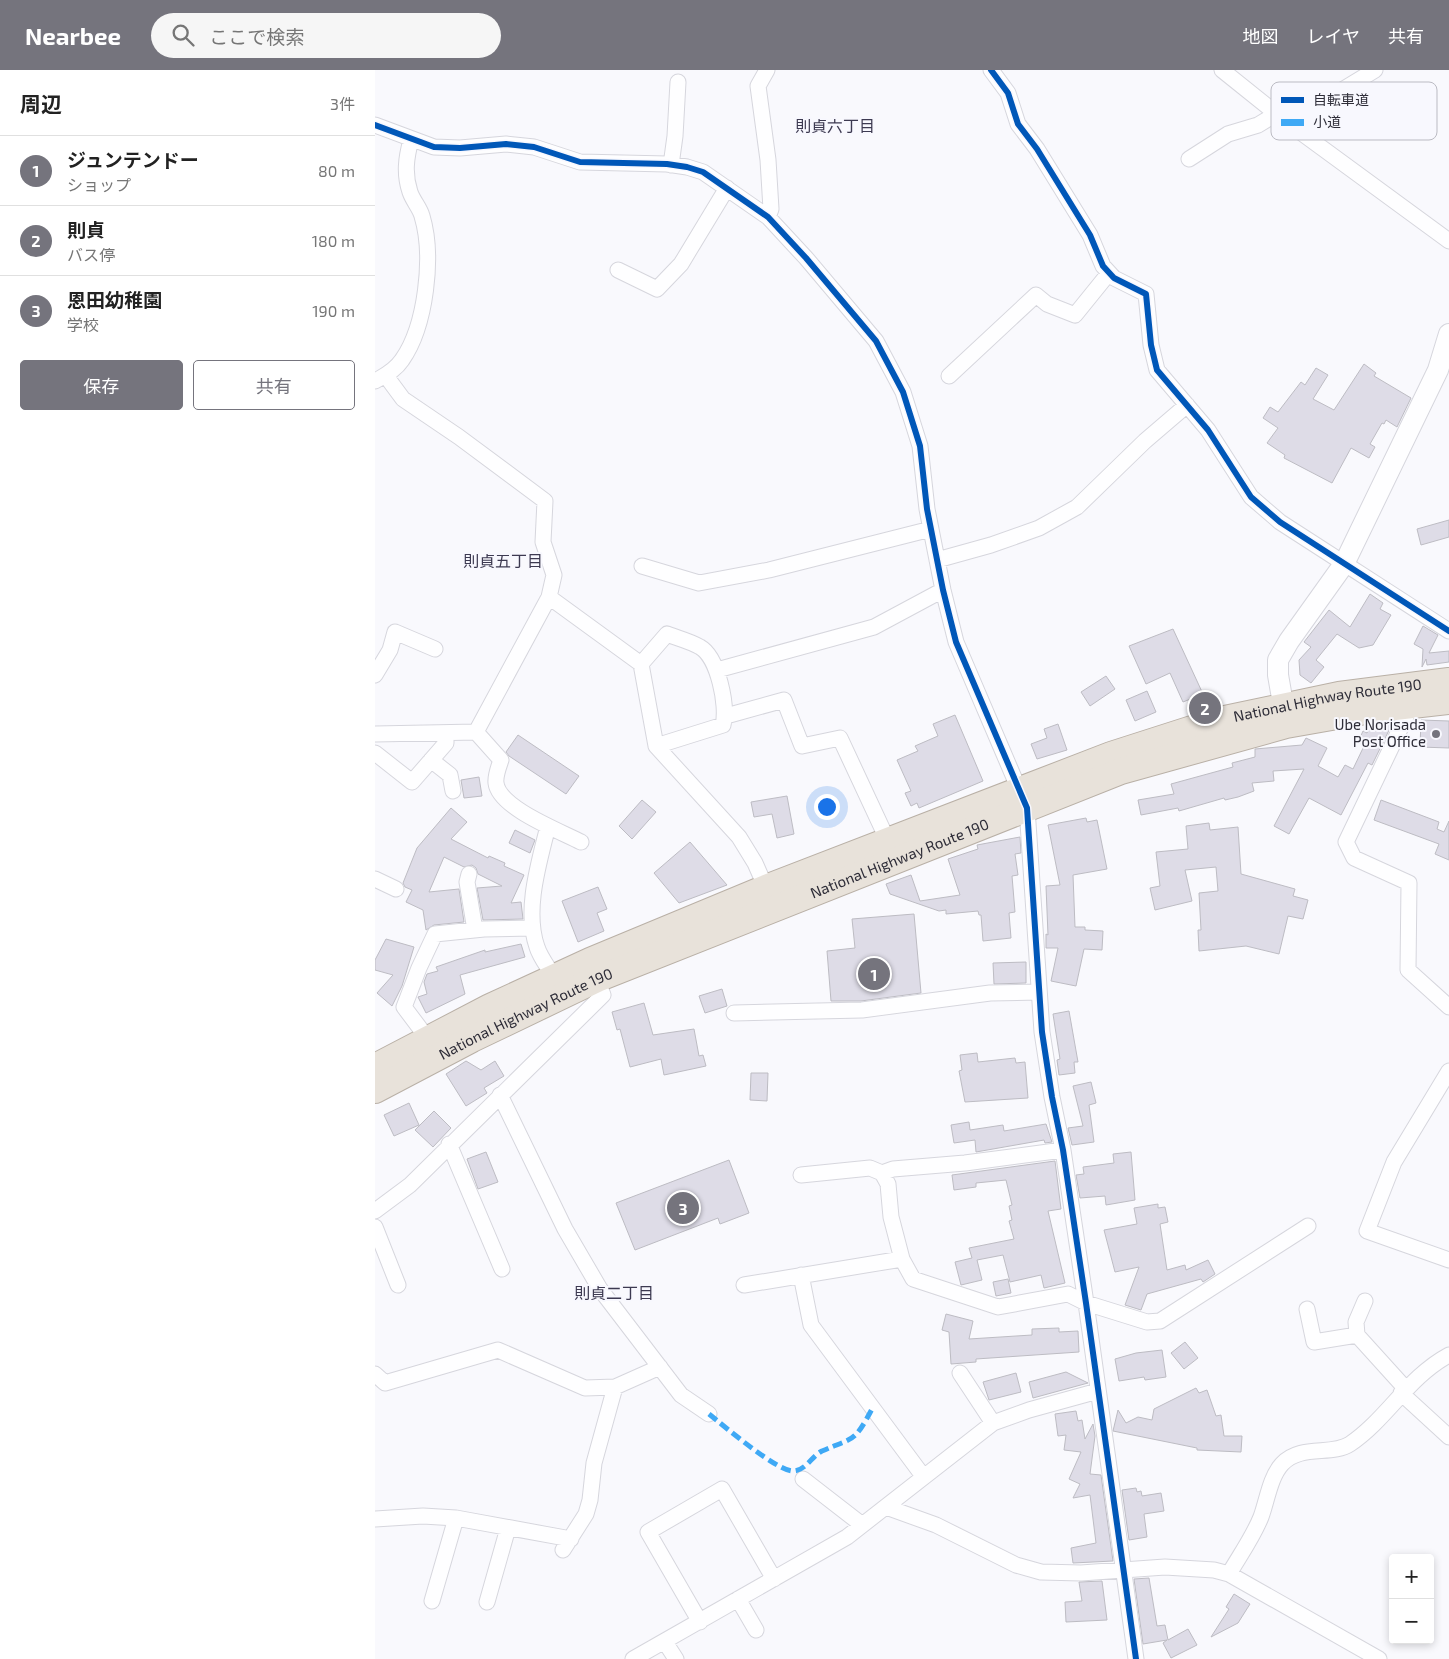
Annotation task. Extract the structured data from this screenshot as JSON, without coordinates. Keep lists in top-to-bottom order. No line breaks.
{"streets":{"highway":["National Highway Route 190"]},"districts":["則貞六丁目","則貞五丁目","則貞二丁目"],"places":["Ube Norisada Post Office"],"legend":["自転車道","小道"],"page":{"header":"Nearbee","search":"ここで検索","nav":["地図","レイヤ","共有"],"heading":["周辺","3件"],"list":[{"mark":"1","name":"ジュンテンドー","note":"ショップ","value":"80 m"},{"mark":"2","name":"則貞","note":"バス停","value":"180 m"},{"mark":"3","name":"恩田幼稚園","note":"学校","value":"190 m"}],"buttons":["保存","共有"],"pins":["2","1","3"],"map_buttons":["+","−"]}}
